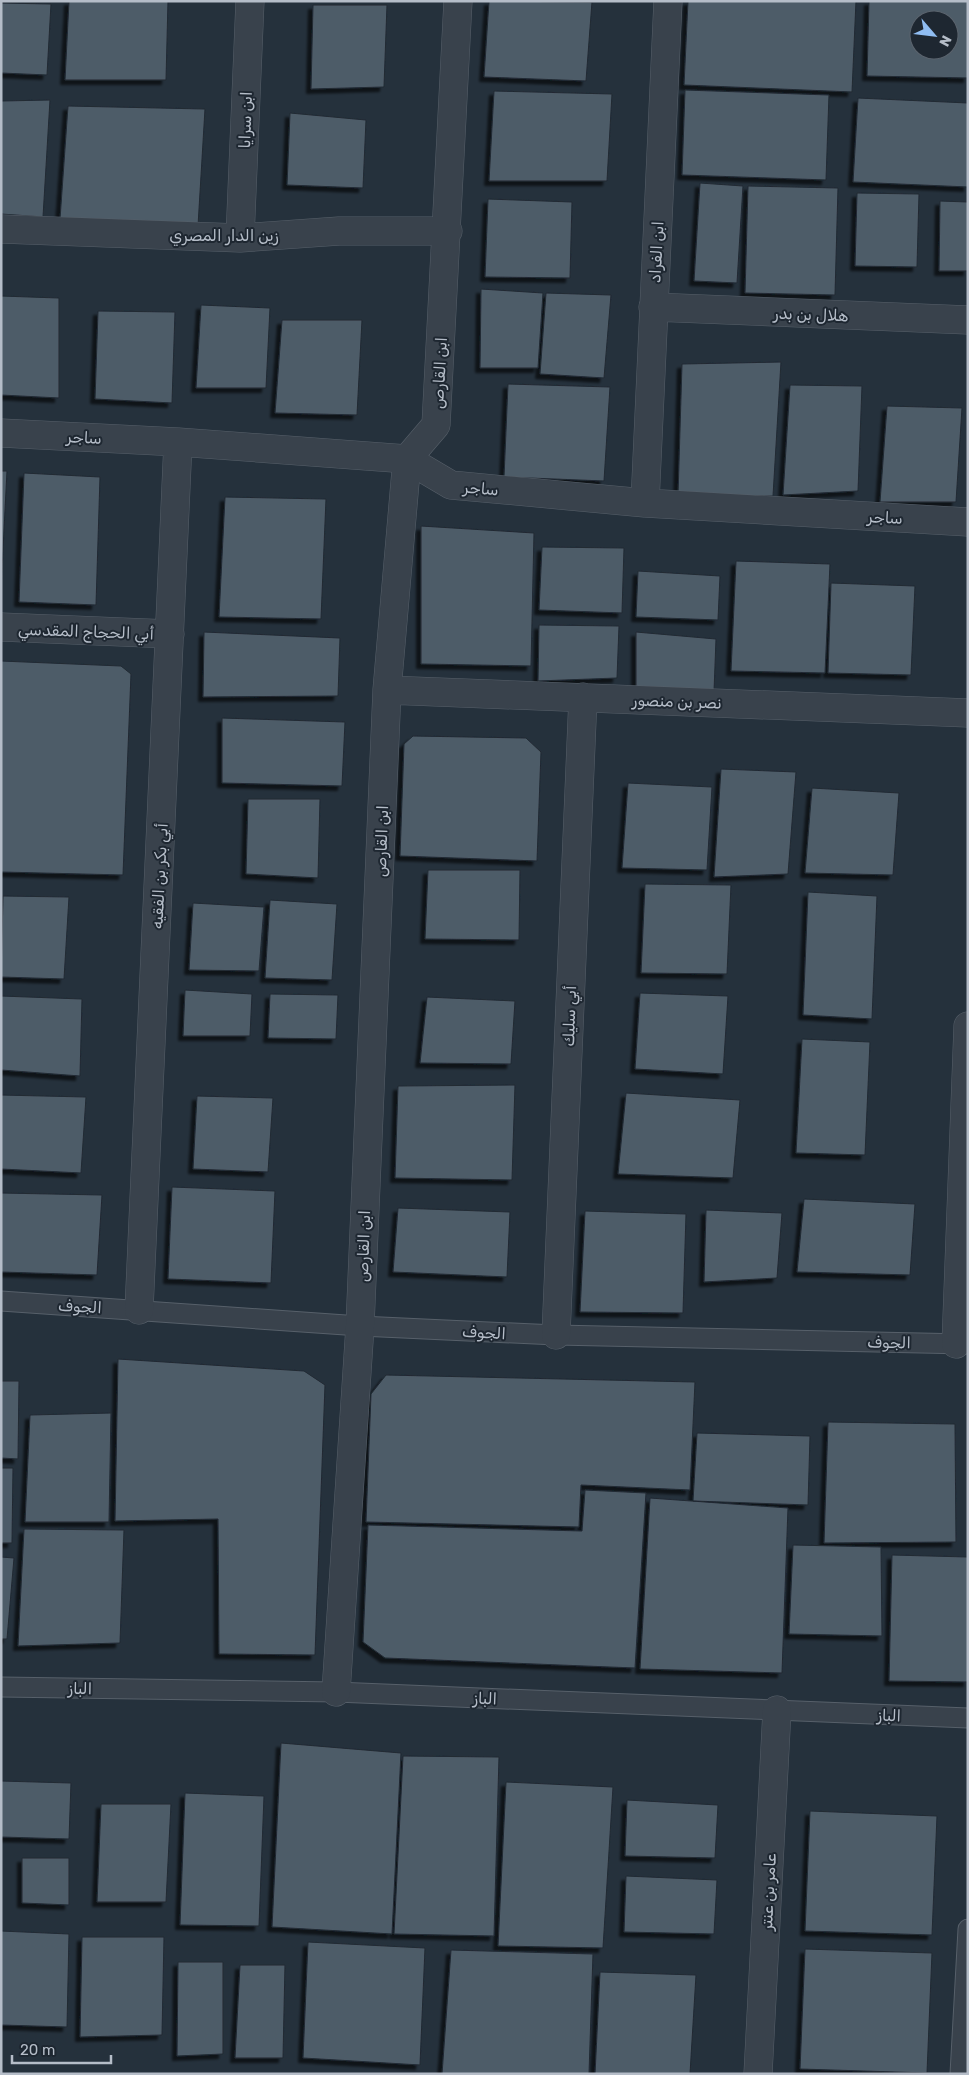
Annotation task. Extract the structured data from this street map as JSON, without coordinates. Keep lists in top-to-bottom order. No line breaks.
{"streets":{"street":["ابن سرايا","زين الدار المصري","ابن الفراد","هلال بن بدر","ابن القارص","ساجر","أبي الحجاج المقدسي","نصر بن منصور","أبي بكر بن الفقيه","أبي سليك","عامر بن عنتر"],"lane":["الجوف","الباز"]},"crossings":[["ابن سرايا","زين الدار المصري"],["زين الدار المصري","ابن القارص"],["ابن الفراد","هلال بن بدر"],["ابن الفراد","ساجر"],["ابن القارص","ساجر"],["ابن القارص","نصر بن منصور"],["ابن القارص","الجوف"],["ابن القارص","الباز"],["ساجر","أبي بكر بن الفقيه"],["أبي الحجاج المقدسي","أبي بكر بن الفقيه"],["نصر بن منصور","أبي سليك"],["أبي بكر بن الفقيه","الجوف"],["أبي سليك","الجوف"],["الباز","عامر بن عنتر"]],"scale_bar":"20 m","north":"bottom right"}
